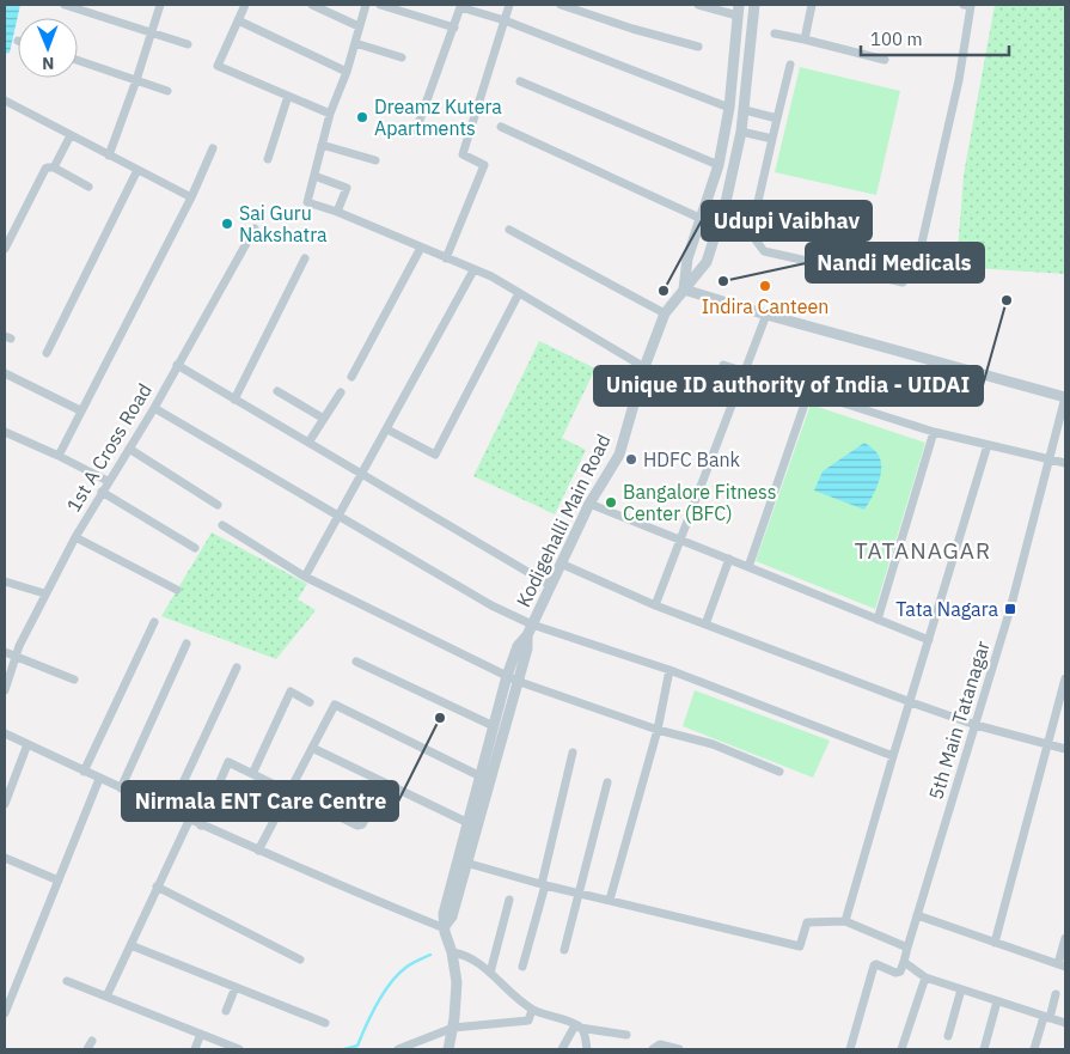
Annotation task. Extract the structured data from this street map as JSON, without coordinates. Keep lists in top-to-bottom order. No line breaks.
{"streets":{"street":["1st A Cross Road","Kodigehalli Main Road","5th Main Tatanagar"]},"districts":["TATANAGAR"],"places":{"other":["Dreamz Kutera Apartments","Sai Guru Nakshatra","Nandi Medicals","Indira Canteen","Udupi Vaibhav","Unique ID authority of India - UIDAI","HDFC Bank","Bangalore Fitness Center (BFC)","Nirmala ENT Care Centre"],"transit":["Tata Nagara"]},"scale_bar":"100 m","north":"bottom"}
